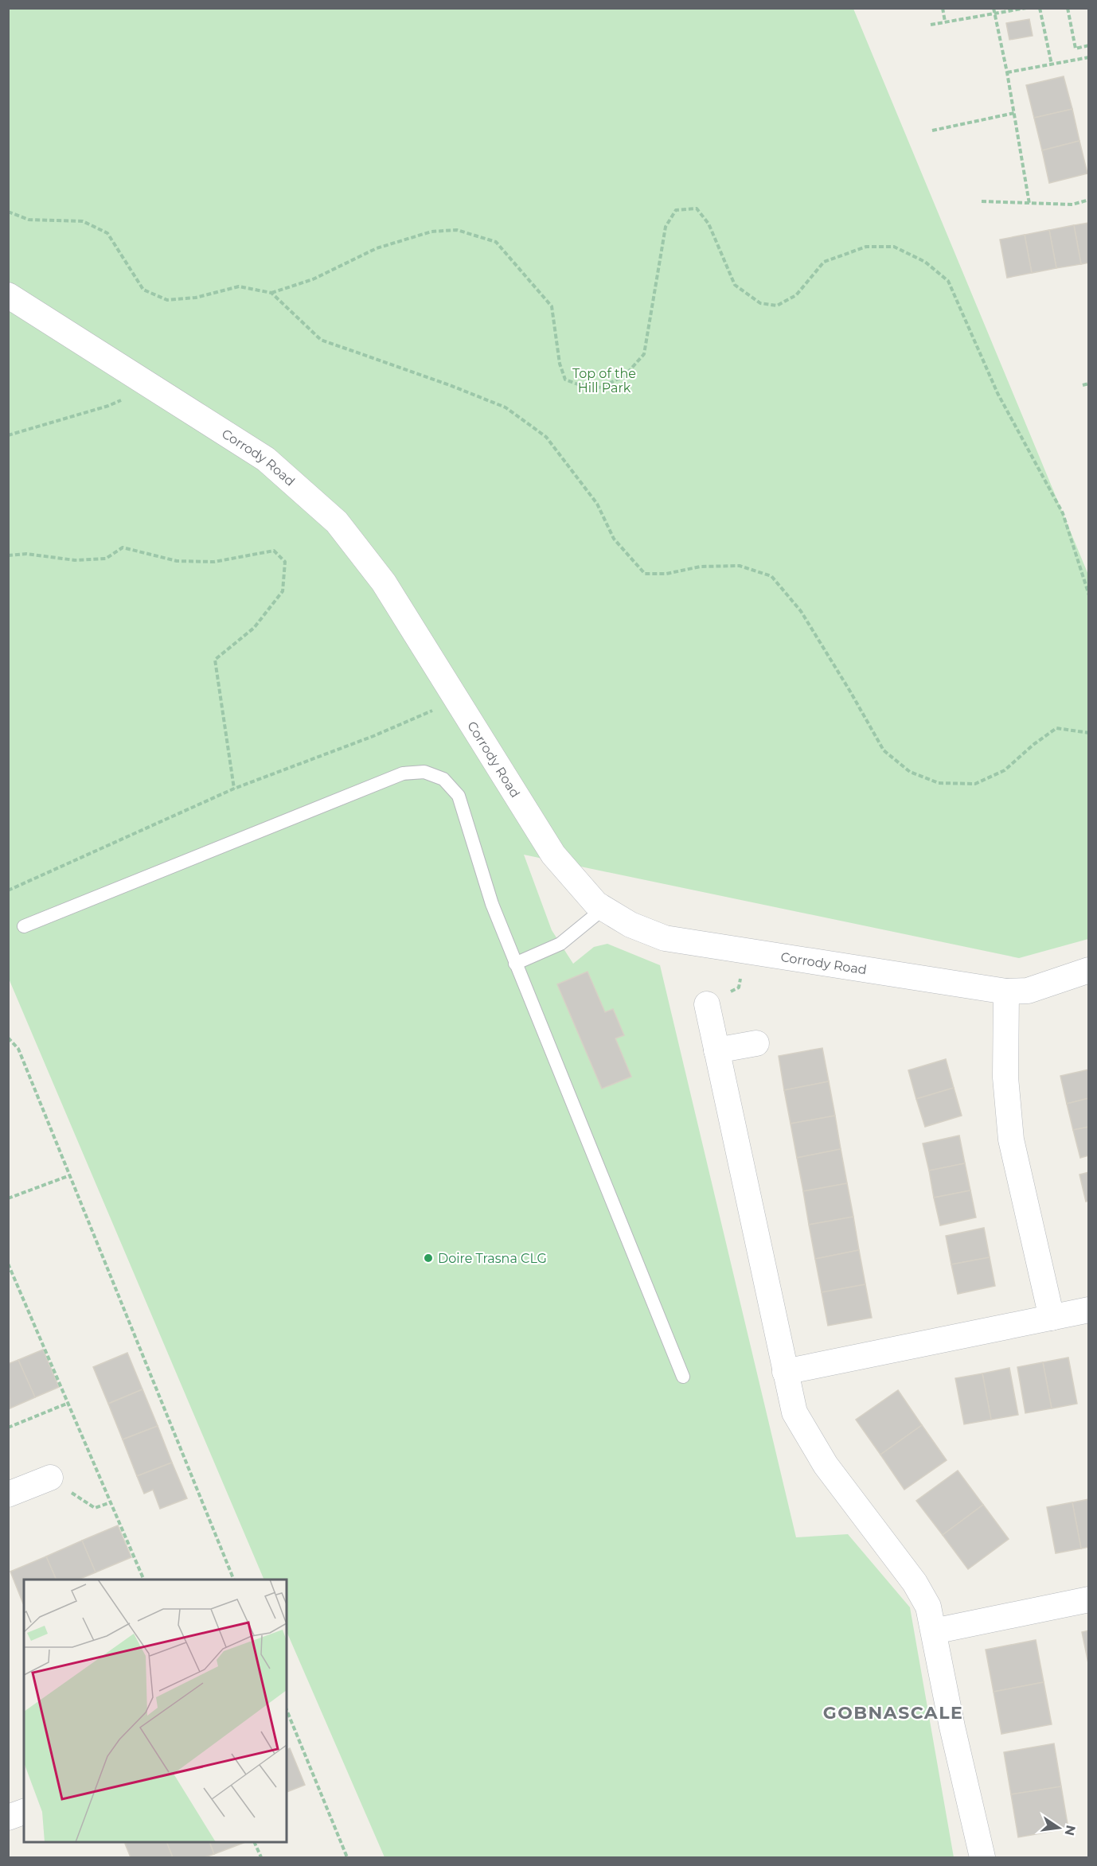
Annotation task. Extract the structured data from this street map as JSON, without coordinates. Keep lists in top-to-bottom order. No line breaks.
{"streets":{"street":["Corrody Road"]},"districts":["GOBNASCALE"],"parks":["Top of the Hill Park"],"places":["Doire Trasna CLG"],"north":"right"}
